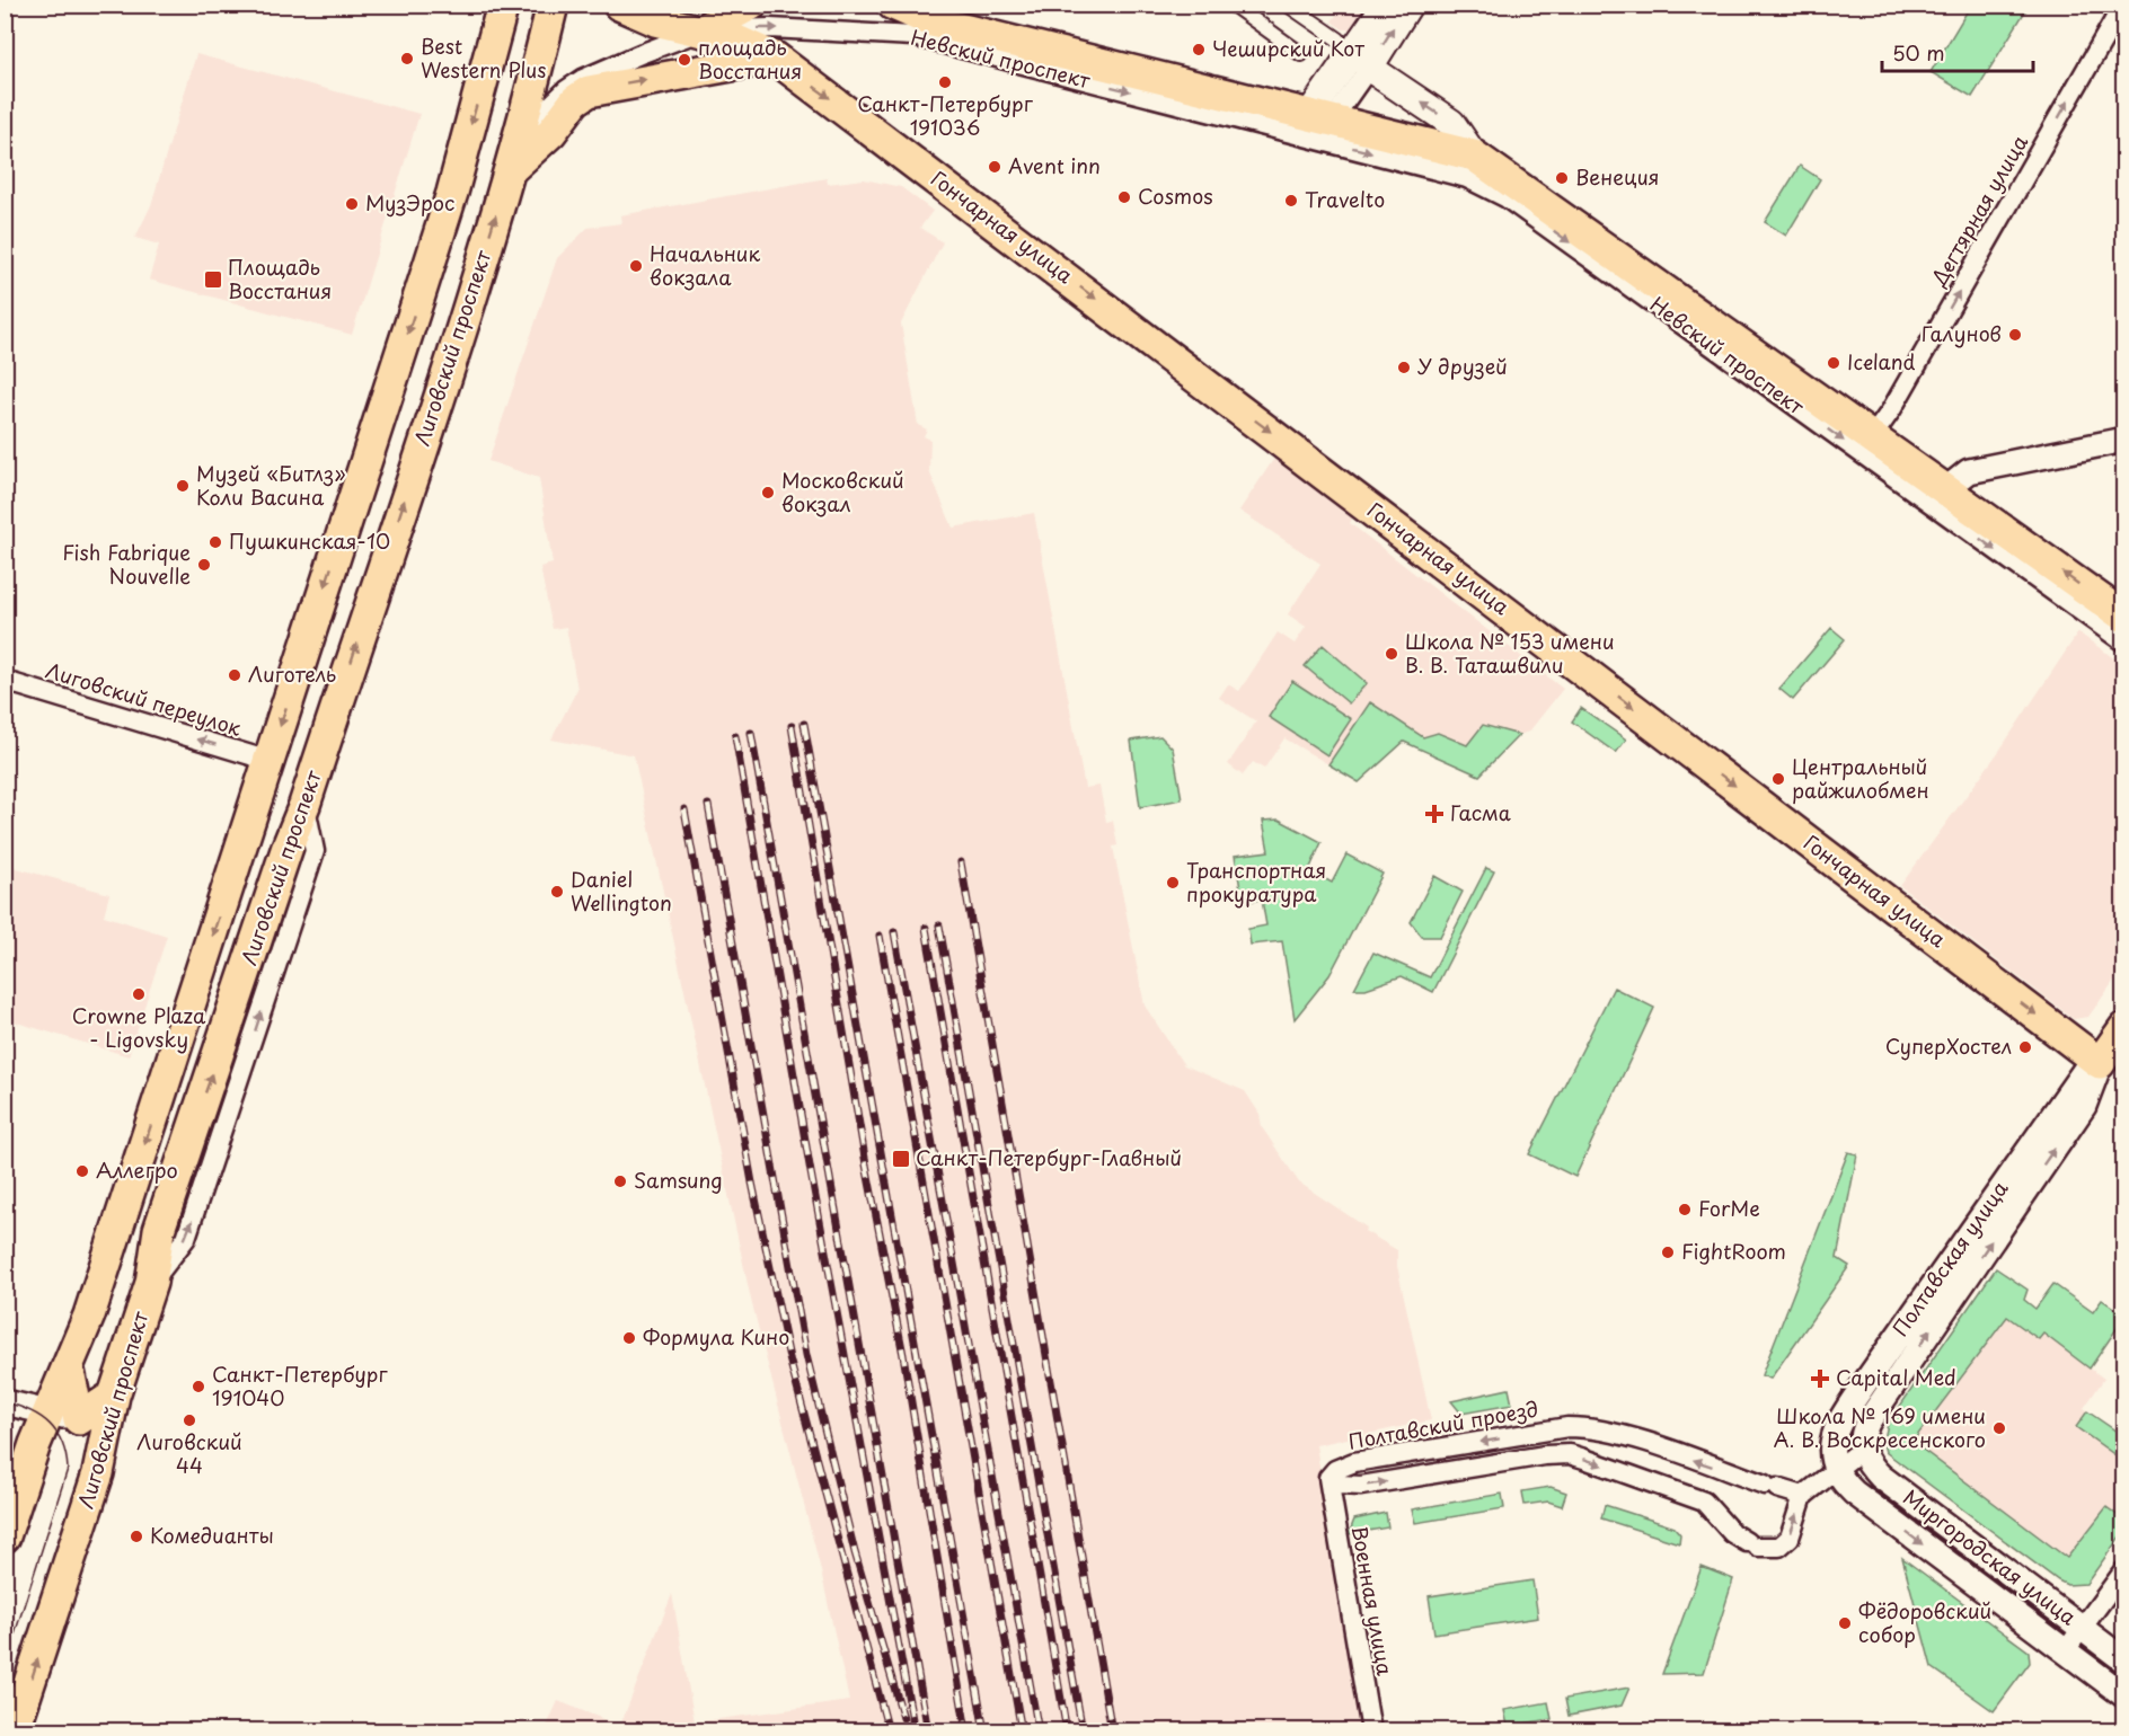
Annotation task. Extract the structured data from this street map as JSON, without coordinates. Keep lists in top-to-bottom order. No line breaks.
{"streets":{"main road":["Невский проспект","Гончарная улица","Лиговский проспект","Полтавская улица"],"street":["Дегтярная улица","Лиговский переулок","Полтавский проезд","Миргородская улица","Военная улица"]},"crossings":[["Невский проспект","Дегтярная улица"],["Гончарная улица","Полтавская улица"],["Лиговский проспект","Лиговский переулок"],["Полтавская улица","Миргородская улица"],["Полтавский проезд","Военная улица"]],"one_way":["Дегтярная улица","Гончарная улица","Лиговский переулок","Полтавская улица","Полтавский проезд"],"places":{"other":["Чеширский Кот","Best Western Plus","площадь Восстания","Санкт-Петербург 191036","Avent inn","Венеция","Cosmos","Travelto","МузЭрос","Начальник вокзала","Галунов","Iceland","У друзей","Музей «Битлз» Коли Васина","Московский вокзал","Пушкинская-10","Fish Fabrique Nouvelle","Школа № 153 имени В. В. Таташвили","Лиготель","Центральный райжилобмен","Транспортная прокуратура","Daniel Wellington","Crowne Plaza - Ligovsky","СуперХостел","Аллегро","Samsung","ForMe","FightRoom","Формула Кино","Санкт-Петербург 191040","Лиговский 44","Школа № 169 имени А. В. Воскресенского","Комедианты","Фёдоровский собор"],"transit":["Площадь Восстания","Санкт-Петербург-Главный"],"health":["Гасма","Capital Med"]},"scale_bar":"50 m"}
